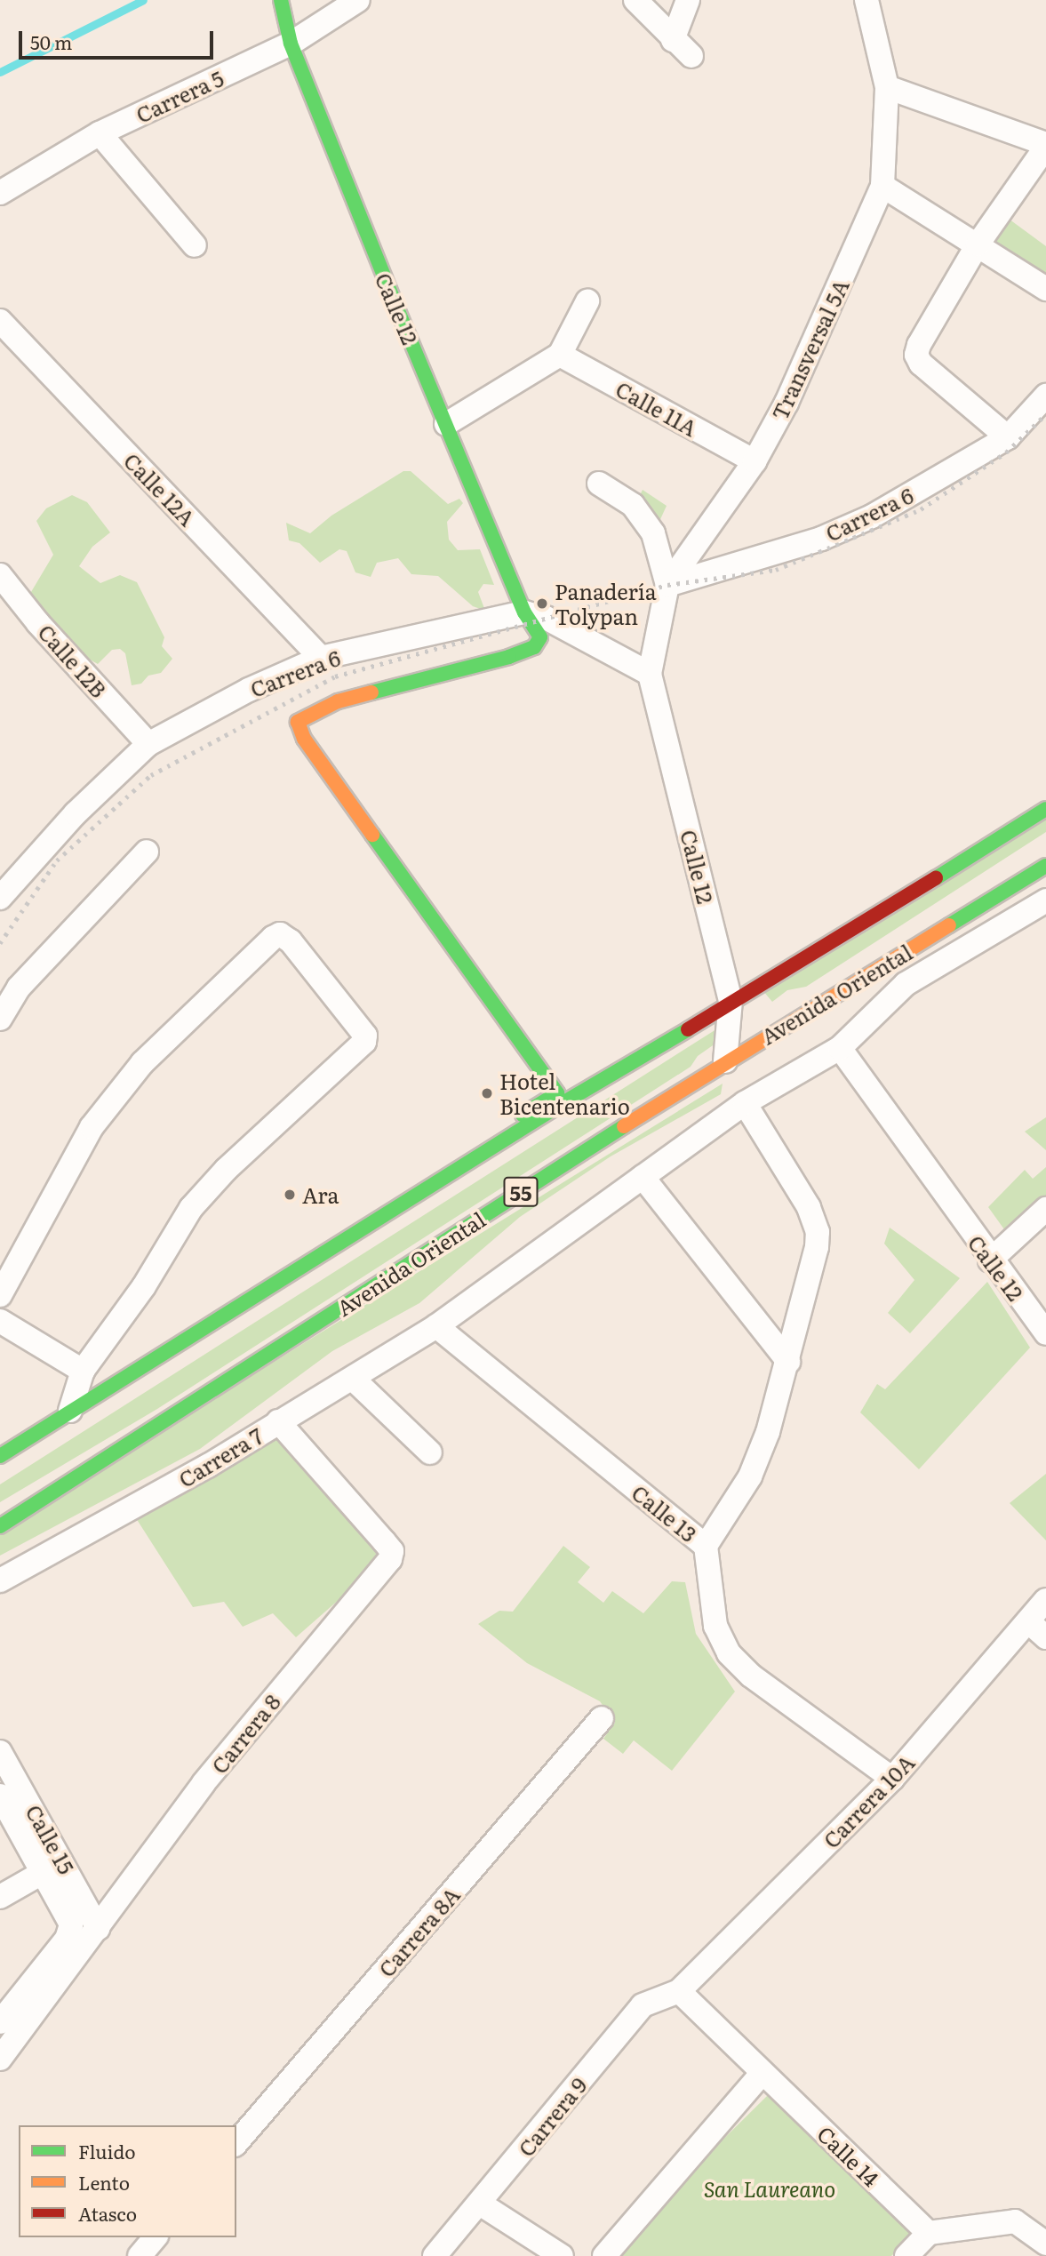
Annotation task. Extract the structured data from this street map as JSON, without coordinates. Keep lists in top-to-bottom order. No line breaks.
{"streets":{"main road":["Calle 12","Avenida Oriental","55"],"street":["Carrera 5","Transversal 5A","Calle 11A","Calle 12A","Carrera 6","Calle 12B","Carrera 7","Calle 13","Carrera 8","Carrera 10A","Calle 15","Carrera 8A","Carrera 9","Calle 14"]},"crossings":[["Carrera 5","Calle 12"],["Calle 12","Transversal 5A"],["Calle 12","Carrera 6"],["Calle 12","Avenida Oriental"],["Transversal 5A","Calle 11A"],["Transversal 5A","Carrera 6"],["Calle 12A","Carrera 6"],["Carrera 6","Calle 12B"],["Avenida Oriental","Carrera 7"],["Avenida Oriental","Calle 13"],["Carrera 7","Calle 13"],["Carrera 7","Carrera 8"],["Calle 13","Carrera 10A"],["Carrera 8","Calle 15"],["Carrera 10A","Carrera 9"],["Carrera 10A","Calle 14"],["Carrera 9","Calle 14"]],"parks":["San Laureano"],"places":["Panadería Tolypan","Hotel Bicentenario","Ara"],"legend":["Fluido","Lento","Atasco"],"scale_bar":"50 m"}
